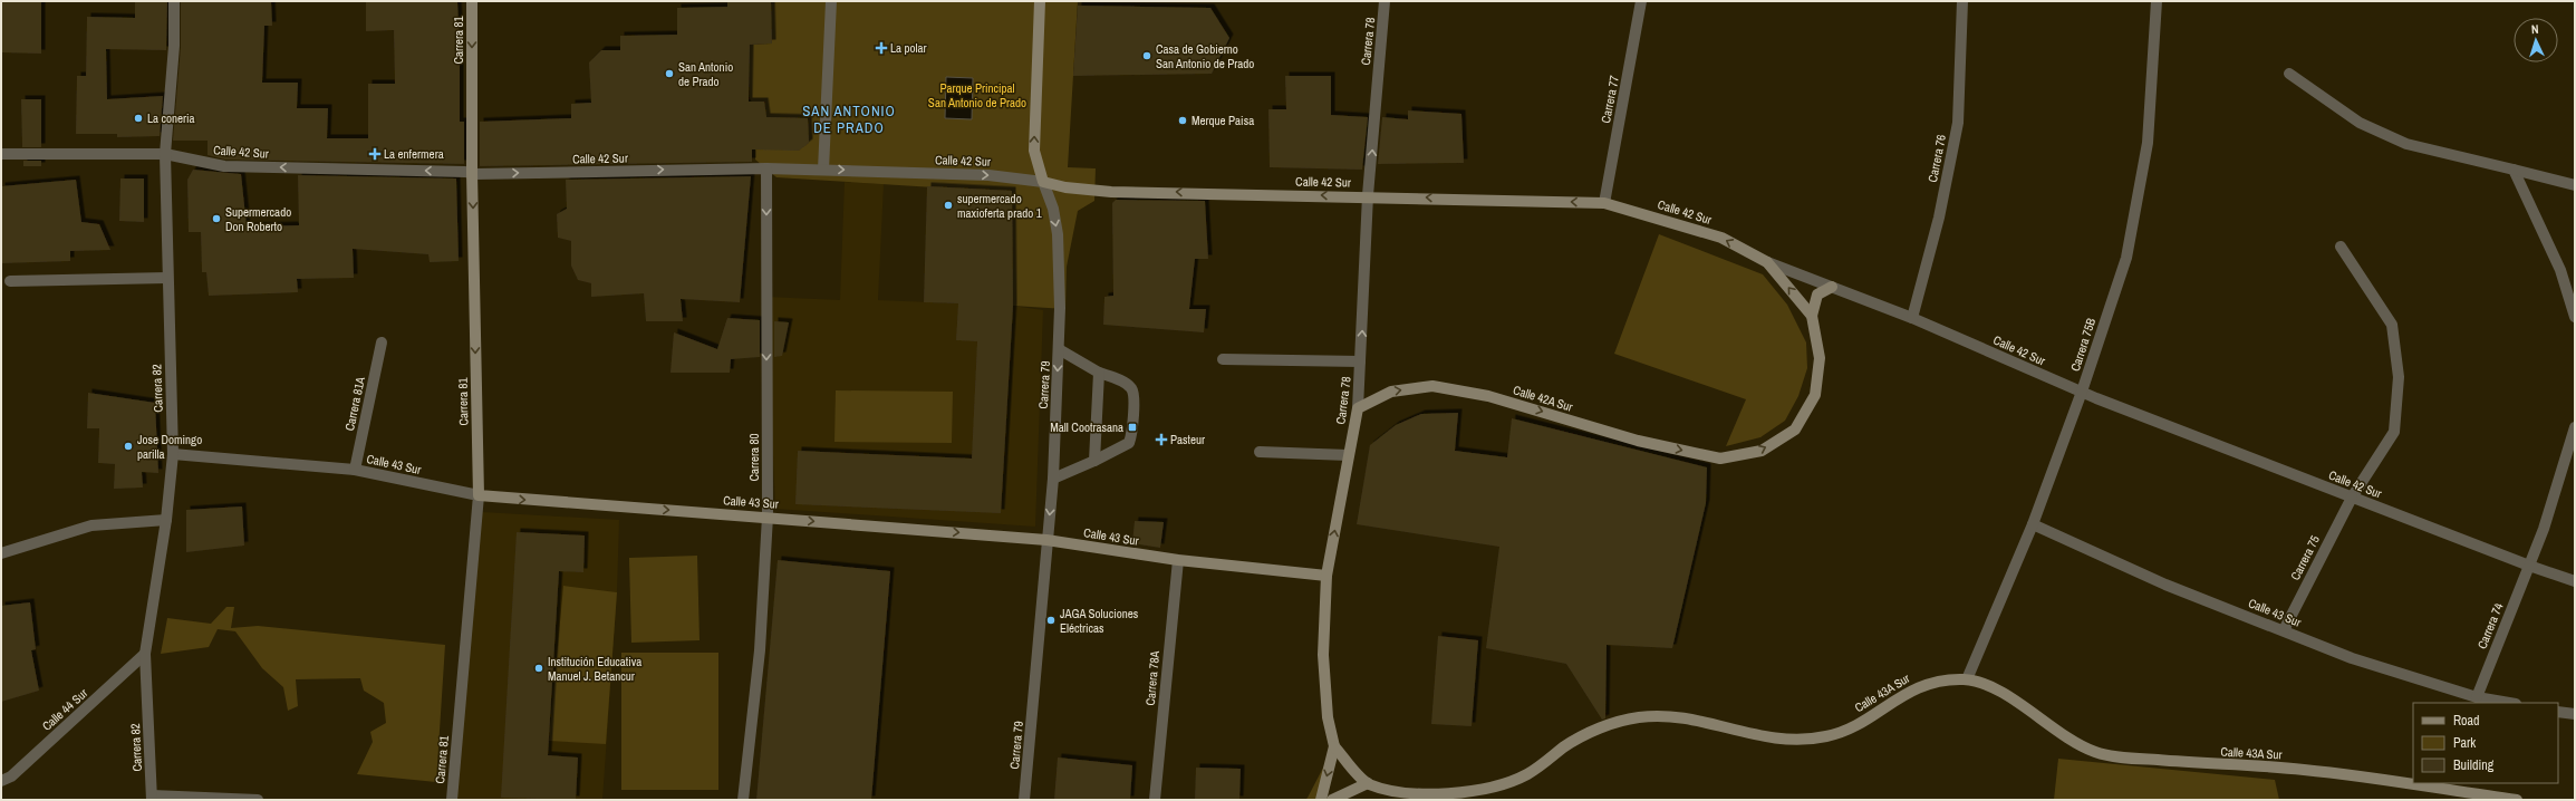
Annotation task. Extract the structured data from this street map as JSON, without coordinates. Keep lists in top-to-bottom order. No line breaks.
{"streets":{"main road":["Carrera 81","Carrera 78","Calle 42 Sur","Carrera 79","Calle 42A Sur","Calle 43 Sur","Calle 43A Sur"],"street":["Carrera 77","Carrera 76","Carrera 75B","Carrera 82","Carrera 81A","Carrera 80","Carrera 75","Carrera 74","Carrera 78A","Calle 44 Sur"]},"crossings":[["Carrera 81","Calle 42 Sur"],["Carrera 81","Calle 43 Sur"],["Carrera 78","Calle 42 Sur"],["Carrera 78","Calle 42A Sur"],["Carrera 78","Calle 43 Sur"],["Carrera 78","Calle 43A Sur"],["Carrera 77","Calle 42 Sur"],["Calle 42 Sur","Carrera 76"],["Calle 42 Sur","Carrera 75B"],["Calle 42 Sur","Carrera 79"],["Calle 42 Sur","Carrera 82"],["Calle 42 Sur","Carrera 80"],["Calle 42 Sur","Carrera 75"],["Calle 42 Sur","Carrera 74"],["Carrera 75B","Calle 43 Sur"],["Carrera 75B","Calle 43A Sur"],["Carrera 79","Calle 43 Sur"],["Carrera 82","Calle 43 Sur"],["Carrera 82","Calle 44 Sur"],["Carrera 81A","Calle 43 Sur"],["Carrera 80","Calle 43 Sur"],["Calle 43 Sur","Carrera 75"],["Calle 43 Sur","Carrera 74"],["Calle 43 Sur","Carrera 78A"]],"one_way":["Carrera 81","Calle 42A Sur","Carrera 80"],"districts":["SAN ANTONIO DE PRADO"],"parks":["Parque Principal San Antonio de Prado"],"places":{"health":["La polar","La enfermera","Pasteur"],"other":["Casa de Gobierno San Antonio de Prado","San Antonio de Prado","La coneria","Merque Paisa","supermercado maxioferta prado 1","Supermercado Don Roberto","Jose Domingo parilla","JAGA Soluciones Eléctricas","Institución Educativa Manuel J. Betancur"],"transit":["Mall Cootrasana"]},"legend":["Road","Park","Building"],"north":"top"}
